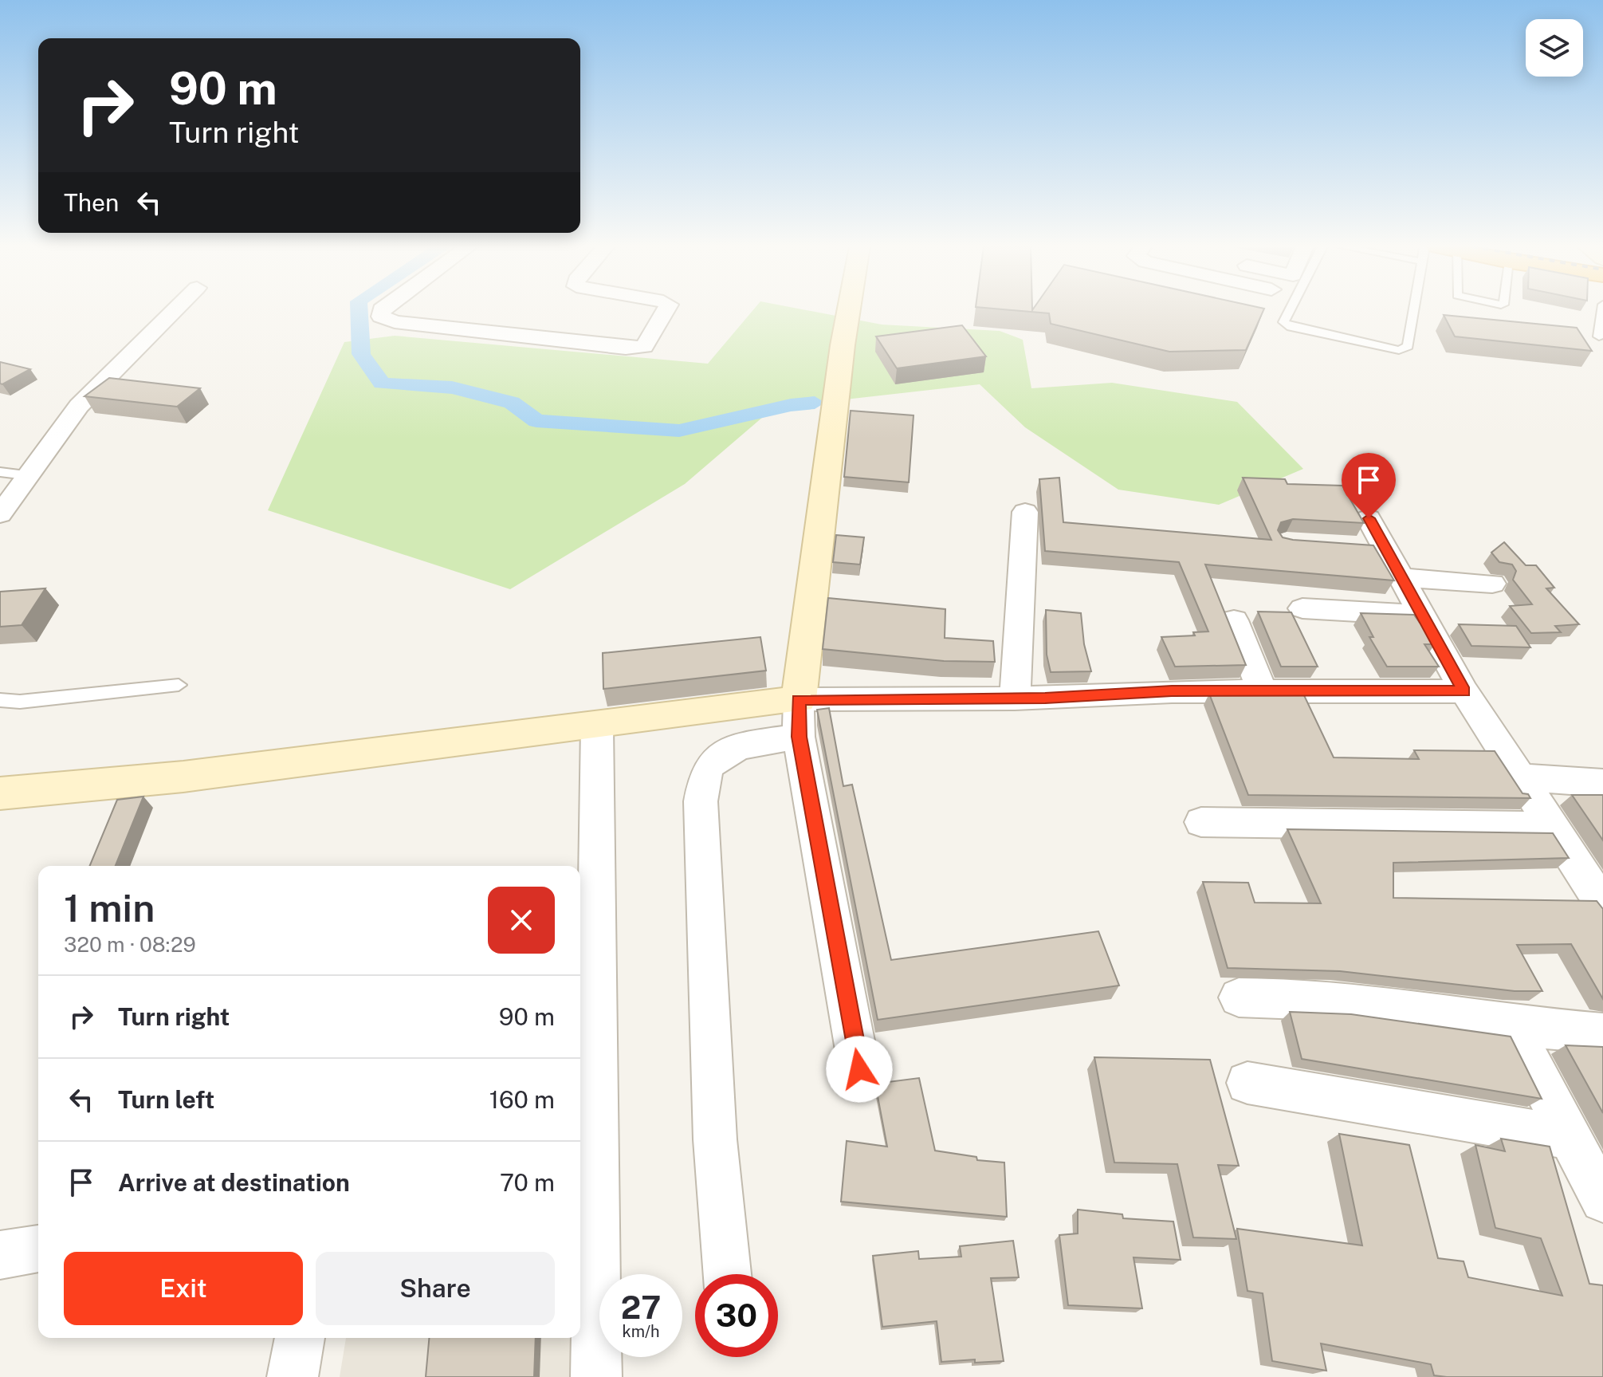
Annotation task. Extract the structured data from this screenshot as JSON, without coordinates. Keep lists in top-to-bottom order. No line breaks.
{"page":{"turn":["90 m","Turn right"],"then":"Then","heading":["1 min","320 m · 08:29"],"list":[{"name":"Turn right","value":"90 m"},{"name":"Turn left","value":"160 m"},{"name":"Arrive at destination","value":"70 m"}],"buttons":["Exit","Share"],"speed":"27 km/h","limit":"30"}}
